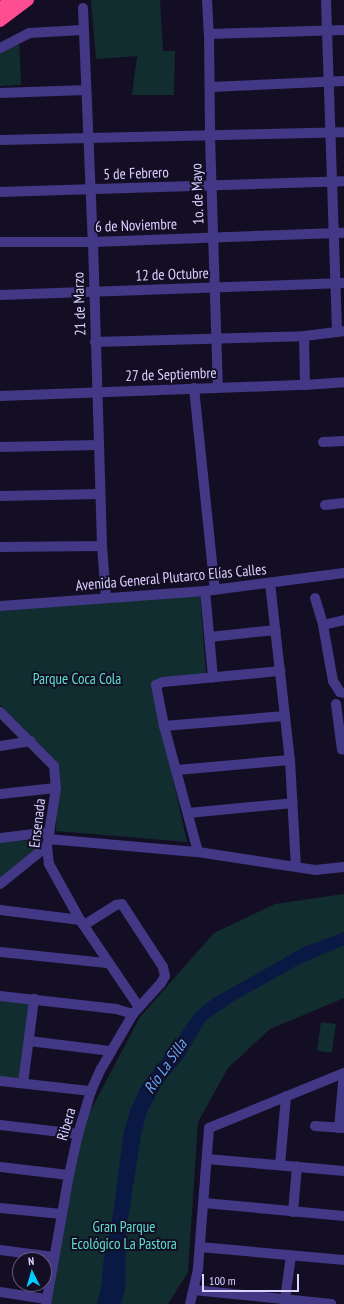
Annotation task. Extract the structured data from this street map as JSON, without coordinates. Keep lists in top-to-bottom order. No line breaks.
{"streets":{"street":["5 de Febrero","1o. de Mayo","6 de Noviembre","12 de Octubre","21 de Marzo","27 de Septiembre","Avenida General Plutarco Elías Calles","Ensenada","Ribera"]},"crossings":[["5 de Febrero","1o. de Mayo"],["5 de Febrero","21 de Marzo"],["1o. de Mayo","6 de Noviembre"],["1o. de Mayo","12 de Octubre"],["1o. de Mayo","27 de Septiembre"],["6 de Noviembre","21 de Marzo"],["12 de Octubre","21 de Marzo"],["21 de Marzo","27 de Septiembre"],["21 de Marzo","Avenida General Plutarco Elías Calles"],["Ensenada","Ribera"]],"water":["Río La Silla"],"parks":["Parque Coca Cola","Gran Parque Ecológico La Pastora"],"scale_bar":"100 m","north":"top"}
